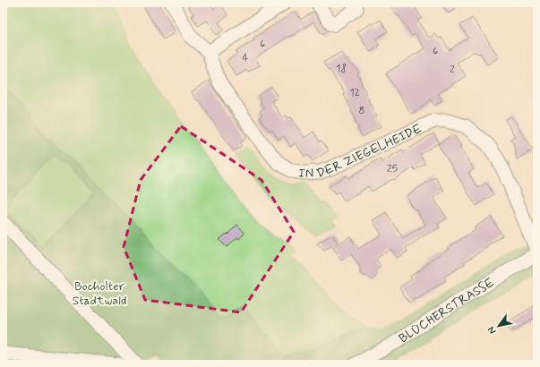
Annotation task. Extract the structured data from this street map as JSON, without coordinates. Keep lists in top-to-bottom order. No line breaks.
{"streets":{"street":["IN DER ZIEGELHEIDE","BLÜCHERSTRASSE"]},"crossings":[["IN DER ZIEGELHEIDE","BLÜCHERSTRASSE"]],"parks":["Bocholter Stadtwald"],"house_numbers":["6","6","4","18","2","12","8","25"],"north":"bottom left"}
